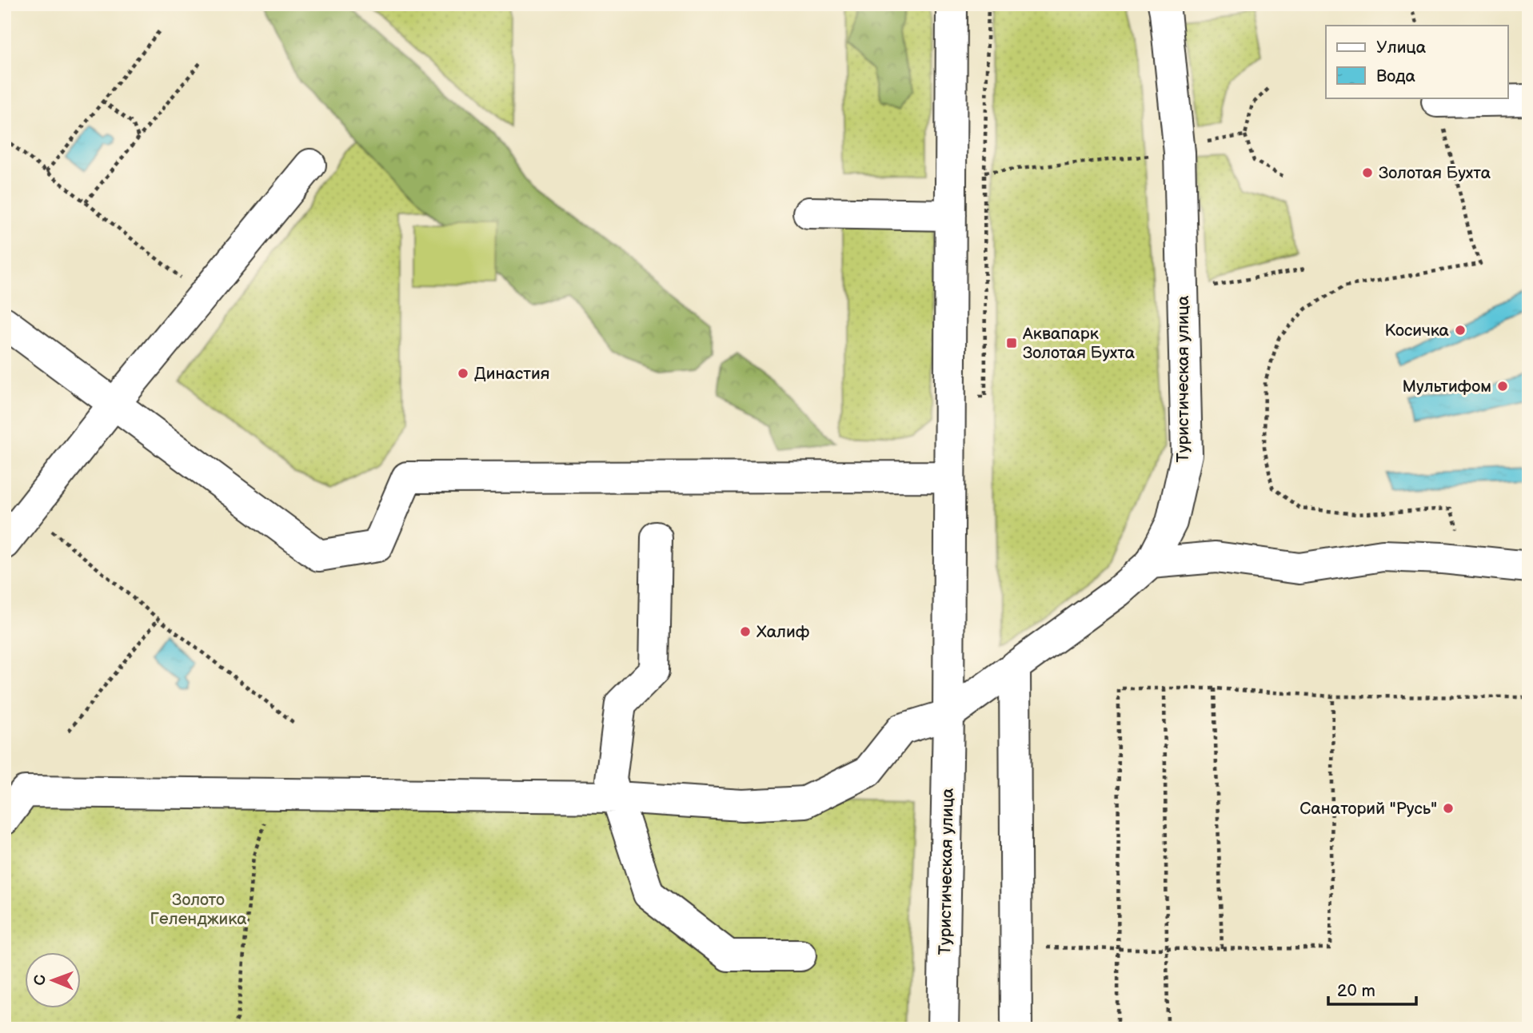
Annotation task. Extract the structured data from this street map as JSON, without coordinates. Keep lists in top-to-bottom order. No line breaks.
{"streets":{"street":["Туристическая улица"]},"parks":["Золото Геленджика"],"places":{"other":["Золотая Бухта","Косичка","Династия","Мультифом","Халиф","Санаторий \"Русь\""],"transit":["Аквапарк Золотая Бухта"]},"legend":["Улица","Вода"],"scale_bar":"20 m","north":"left"}
